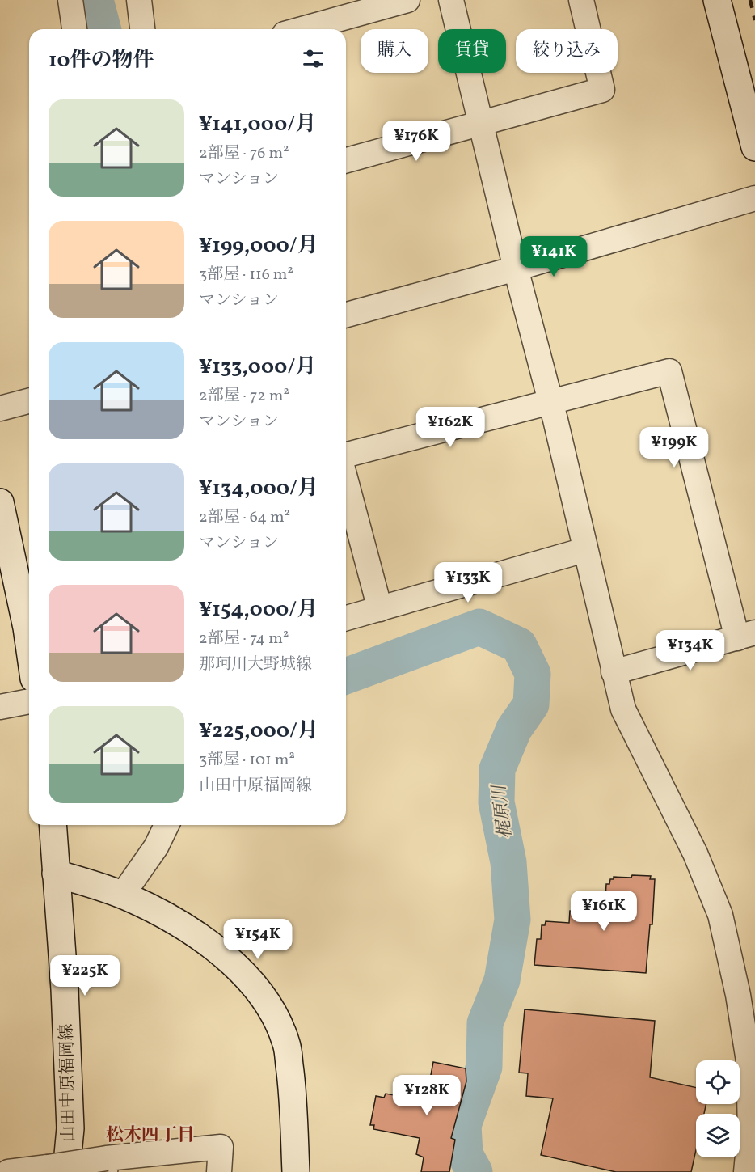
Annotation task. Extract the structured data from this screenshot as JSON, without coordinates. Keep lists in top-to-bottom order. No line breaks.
{"streets":{"main road":["山田中原福岡線"]},"districts":["松木四丁目"],"water":["梶原川"],"page":{"chip":["購入","賃貸","絞り込み"],"heading":"10件の物件","list":[{"name":"¥141,000/月","note":"2部屋 · 76 m² · マンション"},{"name":"¥199,000/月","note":"3部屋 · 116 m² · マンション"},{"name":"¥133,000/月","note":"2部屋 · 72 m² · マンション"},{"name":"¥134,000/月","note":"2部屋 · 64 m² · マンション"},{"name":"¥154,000/月","note":"2部屋 · 74 m² · 那珂川大野城線"},{"name":"¥225,000/月","note":"3部屋 · 101 m² · 山田中原福岡線"}],"price":["¥176K","¥141K","¥162K","¥199K","¥133K","¥134K","¥161K","¥154K","¥225K","¥128K"]}}
